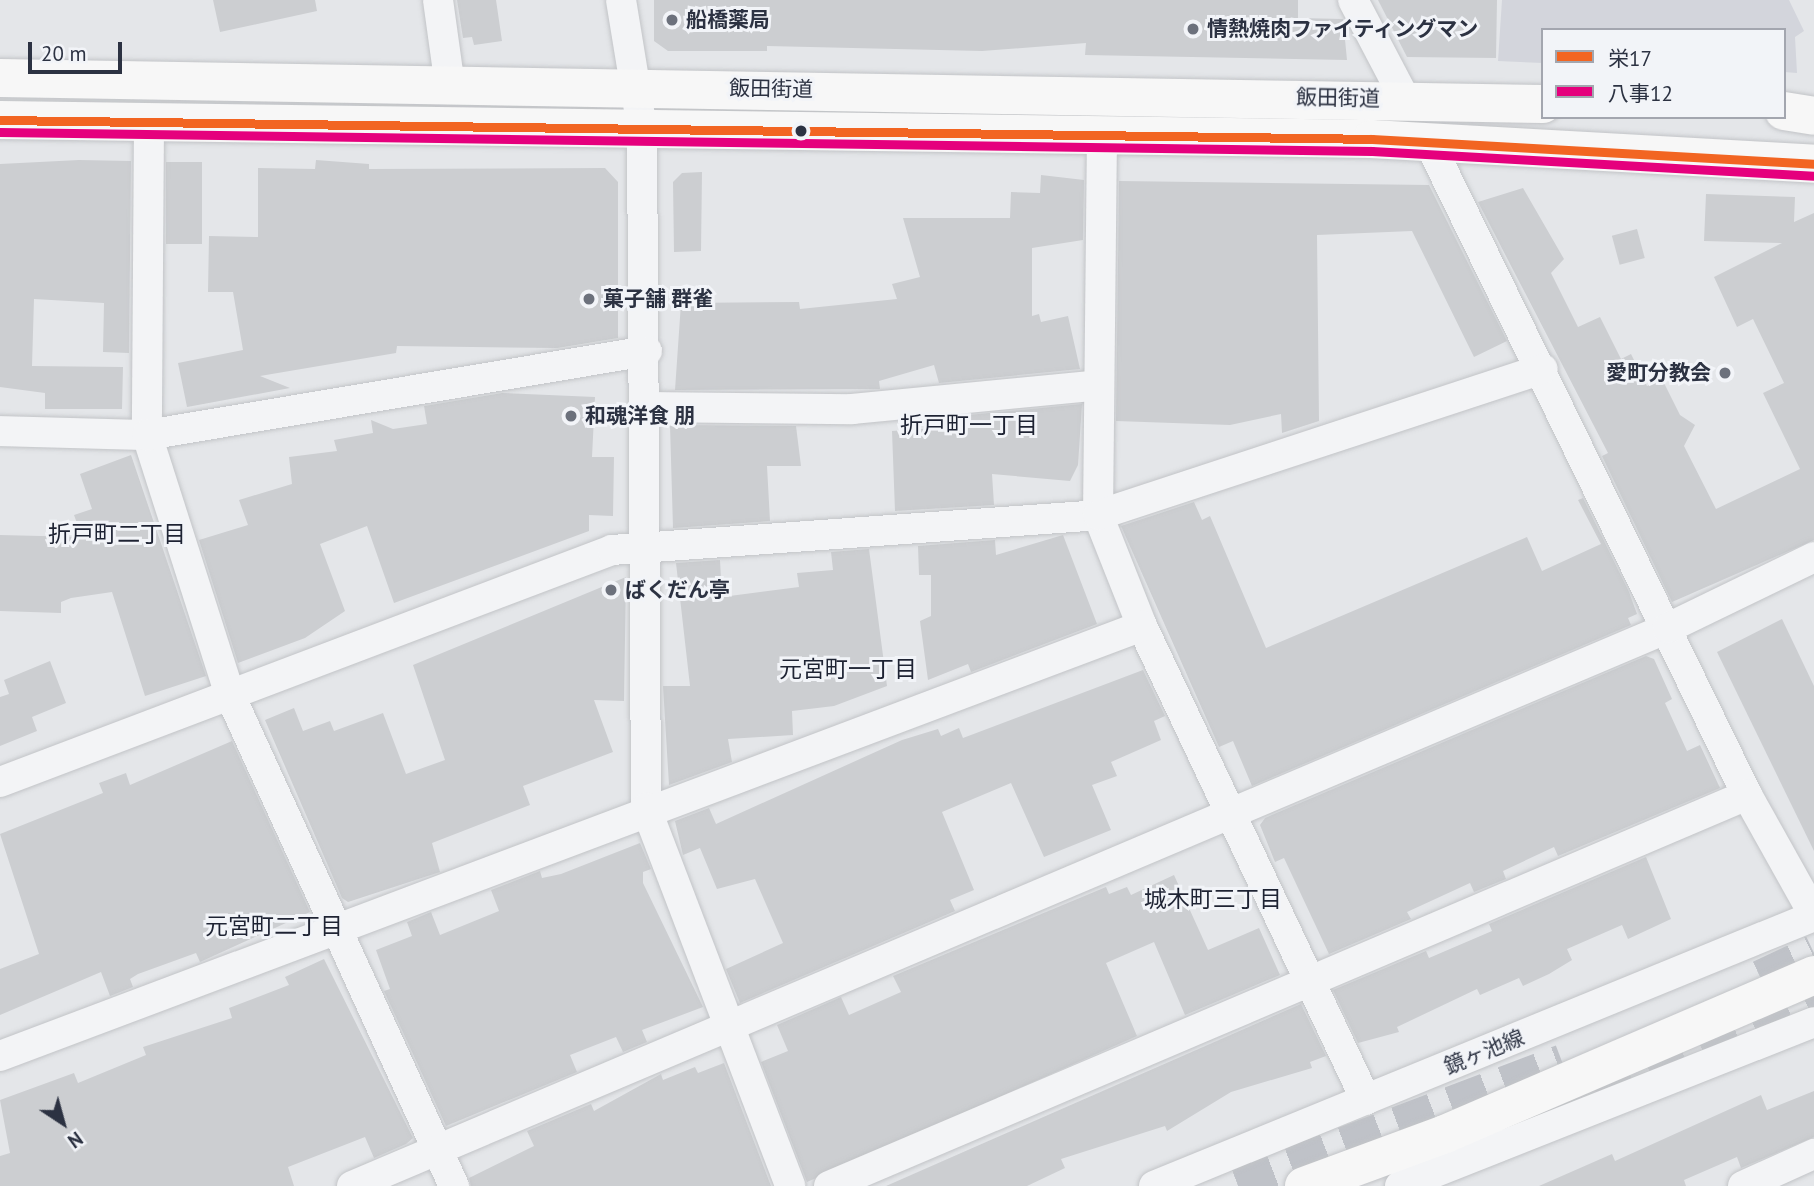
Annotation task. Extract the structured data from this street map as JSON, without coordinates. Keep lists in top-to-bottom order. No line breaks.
{"streets":{"highway":["飯田街道"],"street":["鏡ヶ池線"]},"districts":["折戸町一丁目","折戸町二丁目","元宮町一丁目","城木町三丁目","元宮町二丁目"],"places":["船橋薬局","情熱焼肉ファイティングマン","菓子舗 群雀","愛町分教会","和魂洋食 朋","ばくだん亭"],"lines":["transit line 栄17","transit line 八事12"],"legend":["栄17","八事12"],"scale_bar":"20 m","north":"bottom right"}
